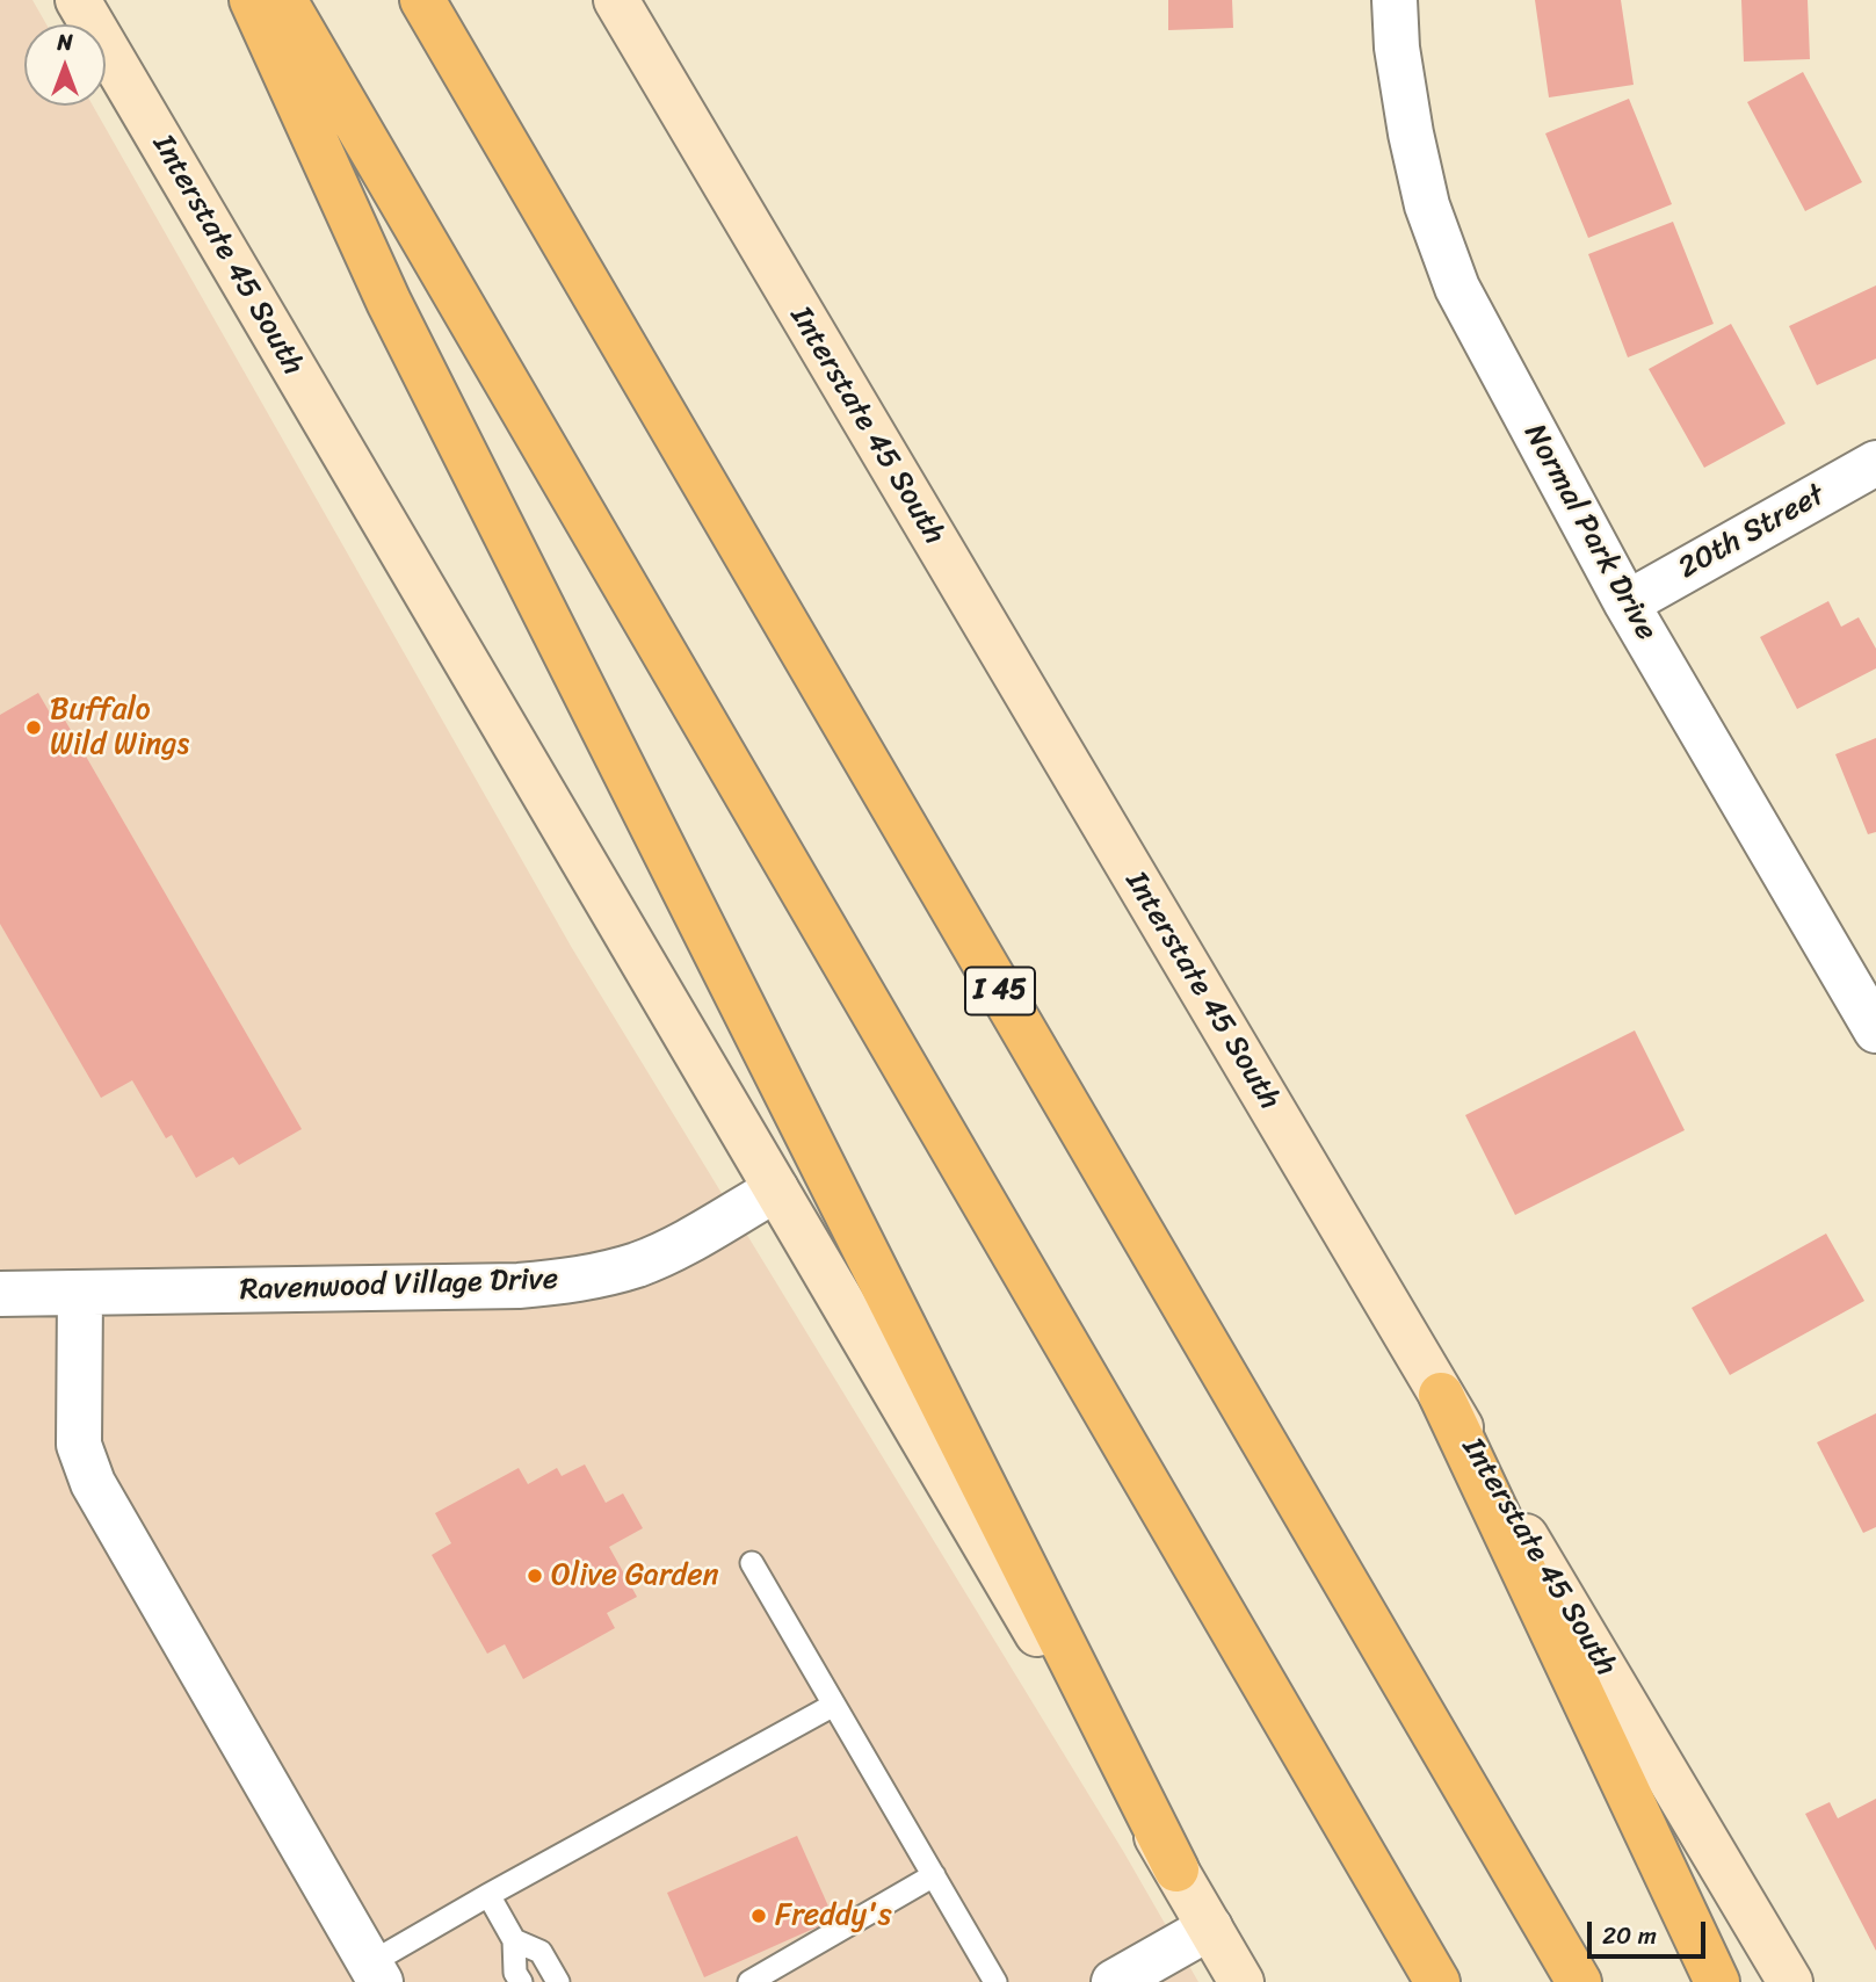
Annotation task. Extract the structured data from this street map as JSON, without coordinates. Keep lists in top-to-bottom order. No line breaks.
{"streets":{"highway":["I 45"],"main road":["Interstate 45 South"],"street":["Normal Park Drive","20th Street","Ravenwood Village Drive"]},"crossings":[["Interstate 45 South","Ravenwood Village Drive"],["Normal Park Drive","20th Street"]],"places":["Buffalo Wild Wings","Olive Garden","Freddy's"],"scale_bar":"20 m","north":"top"}
